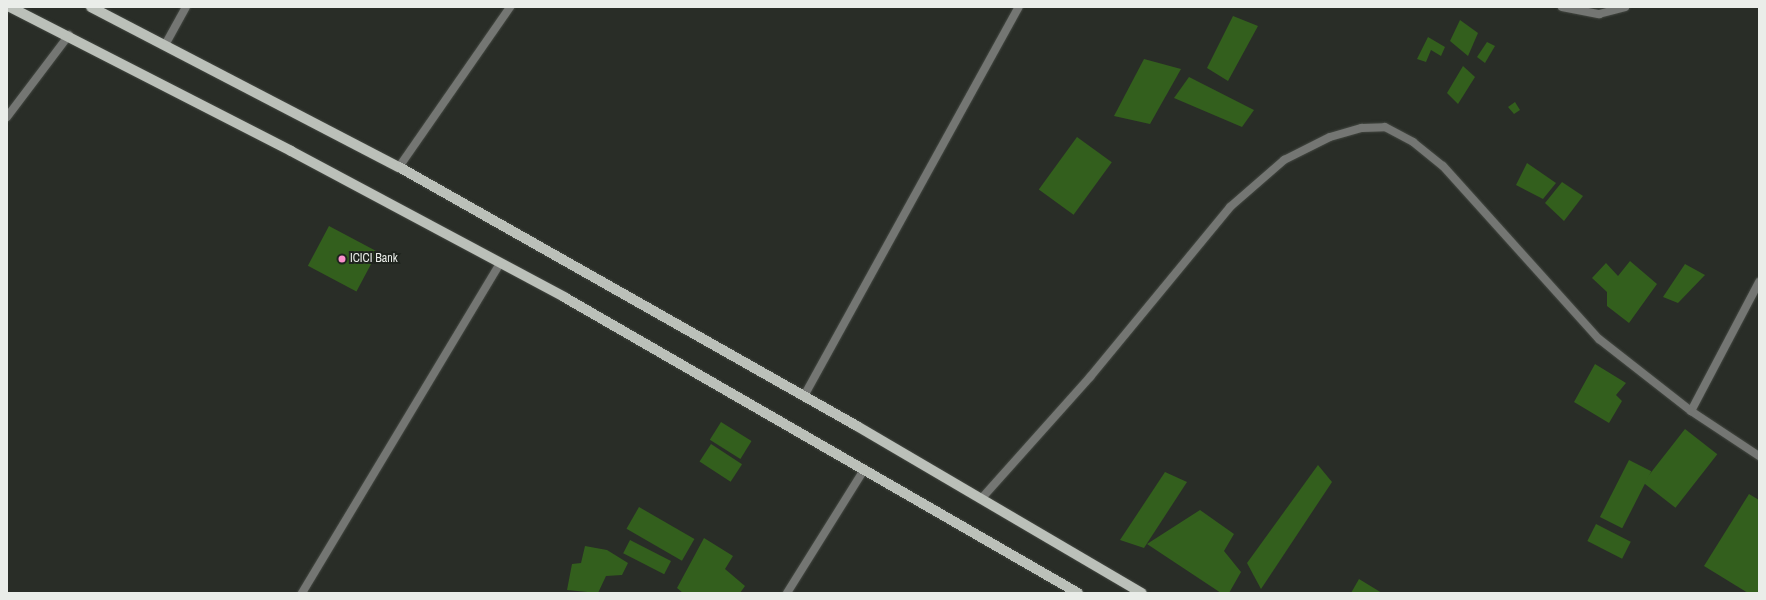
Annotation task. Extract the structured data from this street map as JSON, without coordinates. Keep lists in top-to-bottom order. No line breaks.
{"places":["ICICI Bank"]}
